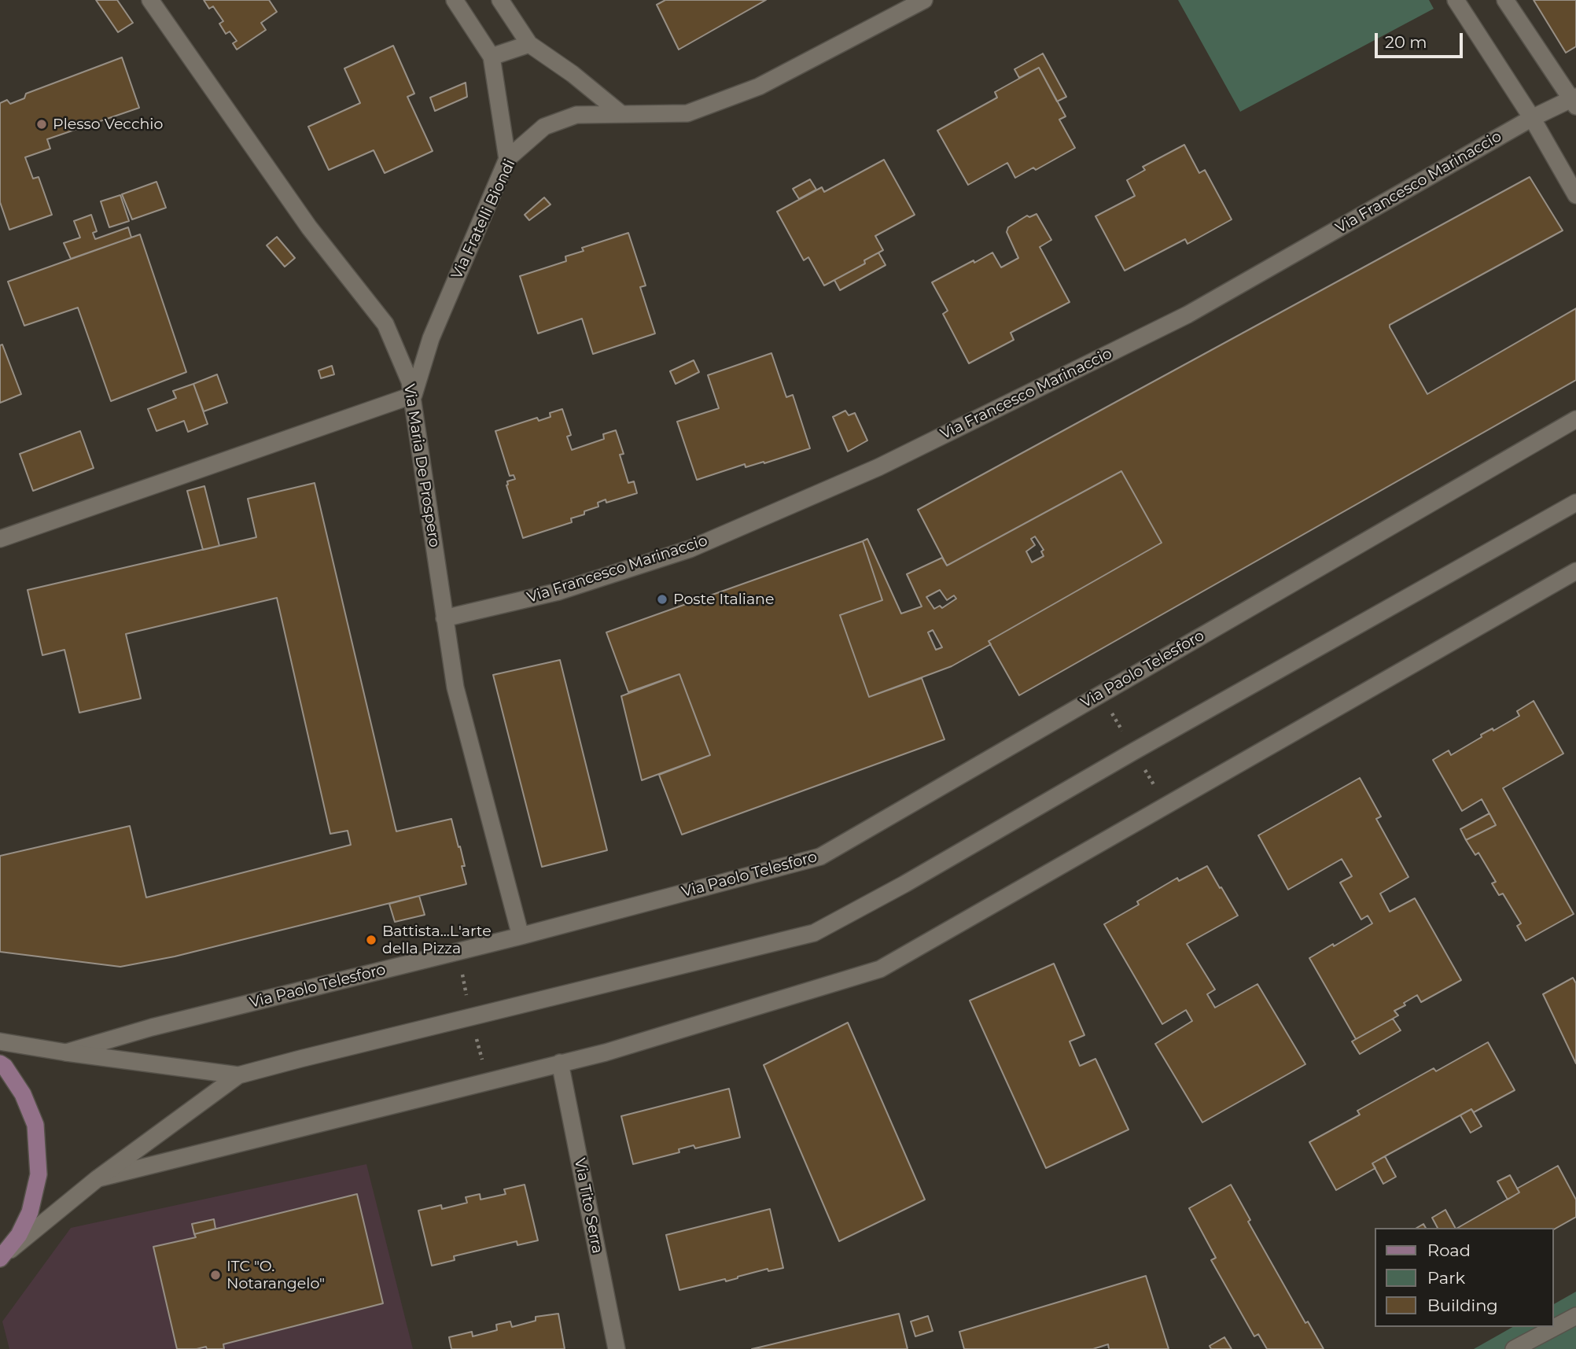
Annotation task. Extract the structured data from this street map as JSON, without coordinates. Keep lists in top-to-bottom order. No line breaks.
{"streets":{"street":["Via Francesco Marinaccio","Via Fratelli Biondi","Via Maria De Prospero","Via Paolo Telesforo","Via Tito Serra"]},"crossings":[["Via Francesco Marinaccio","Via Maria De Prospero"],["Via Fratelli Biondi","Via Maria De Prospero"],["Via Maria De Prospero","Via Paolo Telesforo"]],"places":["Plesso Vecchio","Poste Italiane","Battista...L'arte della Pizza","ITC \"O. Notarangelo\""],"legend":["Road","Park","Building"],"scale_bar":"20 m"}
